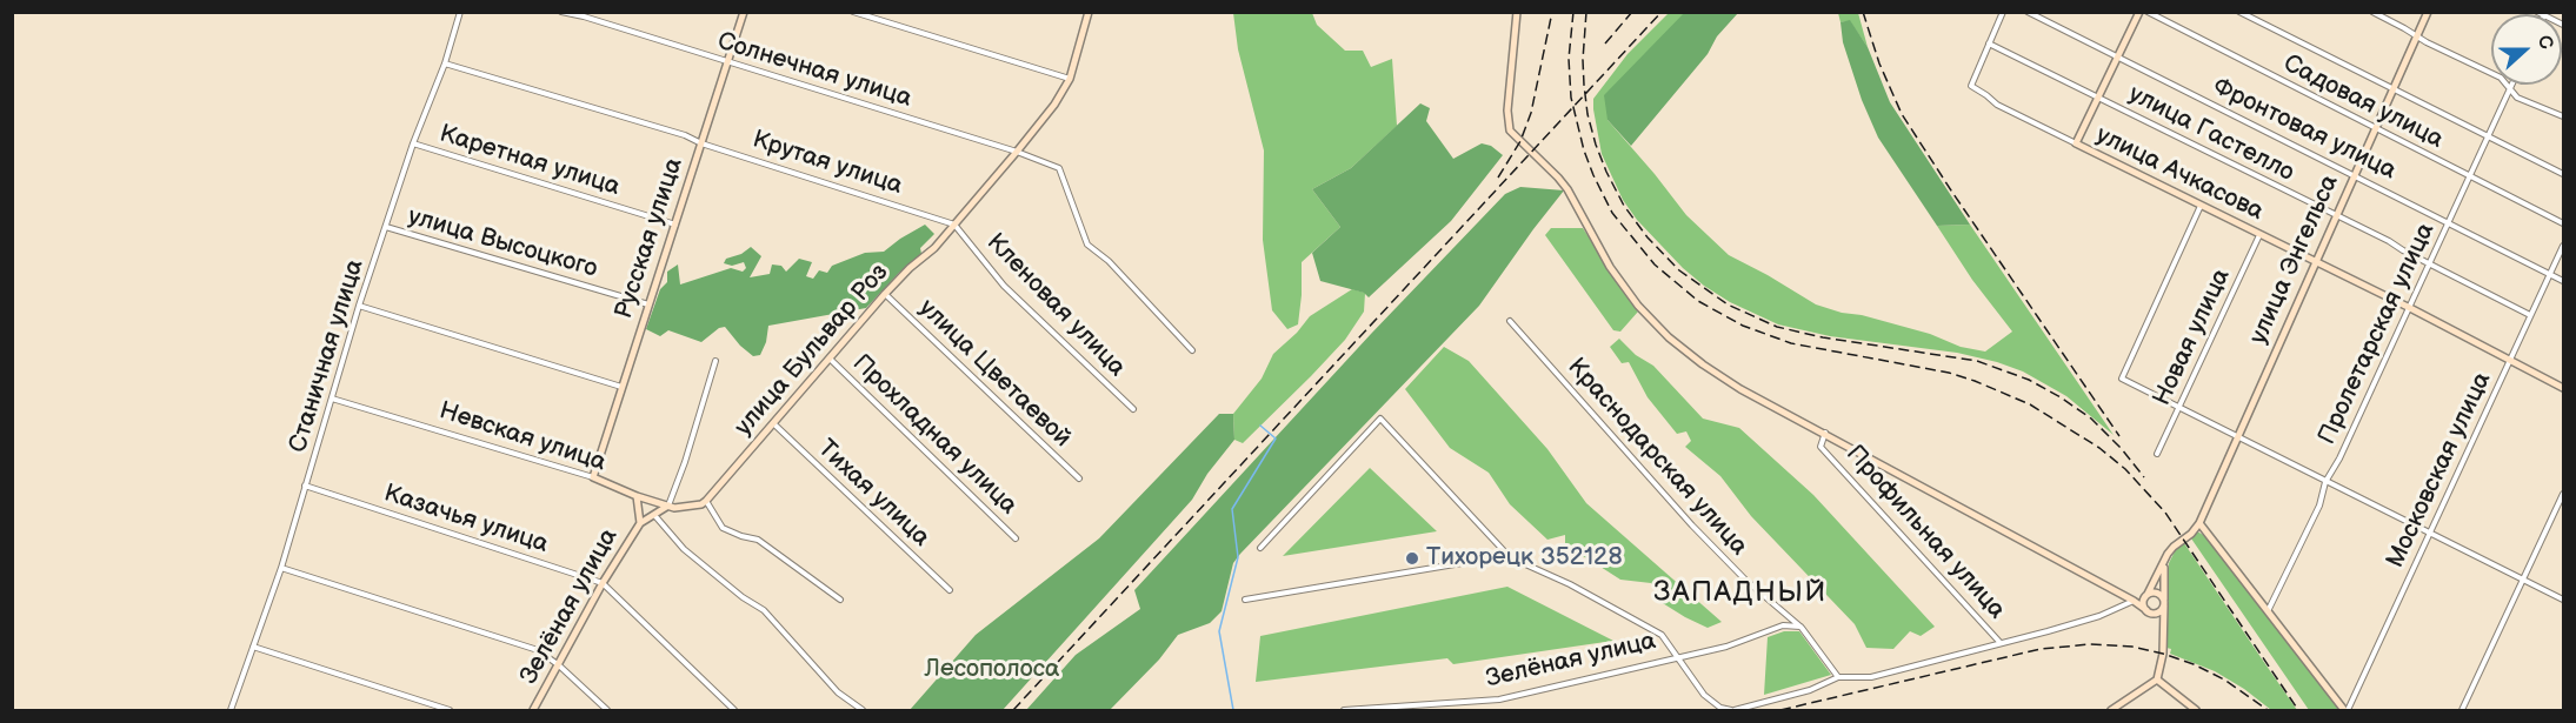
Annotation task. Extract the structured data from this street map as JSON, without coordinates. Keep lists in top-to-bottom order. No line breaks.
{"streets":{"street":["Солнечная улица","Садовая улица","Фронтовая улица","улица Гастелло","Каретная улица","Крутая улица","улица Ачкасова","Русская улица","улица Высоцкого","улица Энгельса","Кленовая улица","Пролетарская улица","Новая улица","улица Бульвар Роз","Станичная улица","улица Цветаевой","Прохладная улица","Невская улица","Краснодарская улица","Московская улица","Тихая улица","Казачья улица","Профильная улица","Зелёная улица"]},"crossings":[["Солнечная улица","Русская улица"],["Садовая улица","улица Энгельса"],["Садовая улица","Пролетарская улица"],["Фронтовая улица","улица Энгельса"],["Фронтовая улица","Пролетарская улица"],["Фронтовая улица","Московская улица"],["улица Гастелло","улица Ачкасова"],["улица Гастелло","улица Энгельса"],["улица Гастелло","Пролетарская улица"],["улица Гастелло","Московская улица"],["Каретная улица","Русская улица"],["Каретная улица","Станичная улица"],["Крутая улица","Русская улица"],["Крутая улица","Кленовая улица"],["Крутая улица","улица Бульвар Роз"],["Крутая улица","Станичная улица"],["улица Ачкасова","улица Энгельса"],["улица Ачкасова","Пролетарская улица"],["улица Ачкасова","Новая улица"],["улица Ачкасова","Московская улица"],["Русская улица","улица Высоцкого"],["Русская улица","Невская улица"],["улица Высоцкого","Станичная улица"],["Кленовая улица","улица Бульвар Роз"],["улица Бульвар Роз","улица Цветаевой"],["улица Бульвар Роз","Прохладная улица"],["улица Бульвар Роз","Невская улица"],["улица Бульвар Роз","Тихая улица"],["Станичная улица","Невская улица"],["Станичная улица","Казачья улица"],["Невская улица","Зелёная улица"],["Краснодарская улица","Профильная улица"],["Краснодарская улица","Зелёная улица"],["Казачья улица","Зелёная улица"],["Профильная улица","Зелёная улица"]],"districts":["ЗАПАДНЫЙ"],"parks":["Лесополоса"],"places":["Тихорецк 352128"],"north":"right"}
